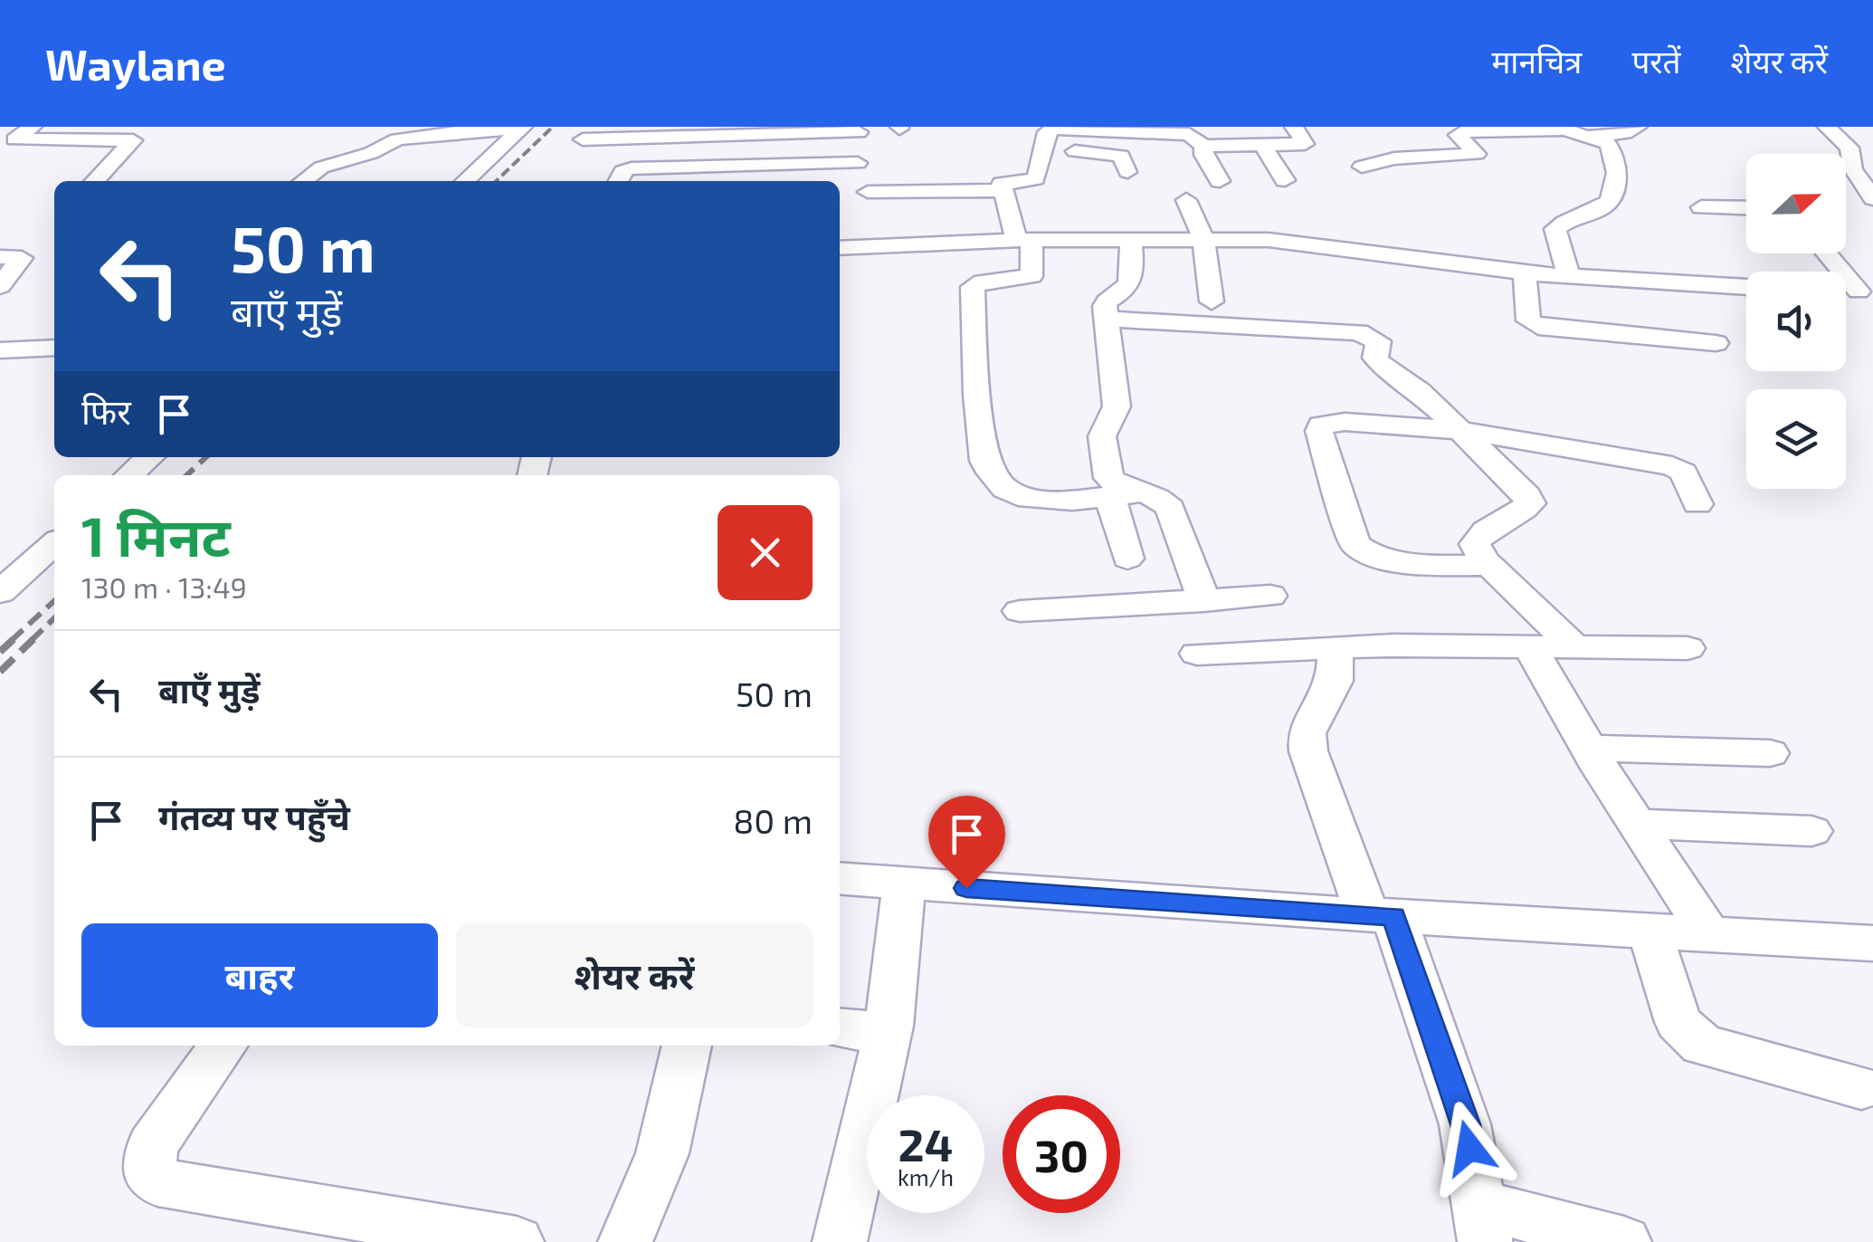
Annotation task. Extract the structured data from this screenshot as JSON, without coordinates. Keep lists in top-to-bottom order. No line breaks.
{"north":"right","page":{"header":"Waylane","nav":["मानचित्र","परतें","शेयर करें"],"turn":["50 m","बाएँ मुड़ें"],"then":"फिर","heading":["1 मिनट","130 m · 13:49"],"list":[{"name":"बाएँ मुड़ें","value":"50 m"},{"name":"गंतव्य पर पहुँचे","value":"80 m"}],"buttons":["बाहर","शेयर करें"],"speed":"24 km/h","limit":"30"}}
